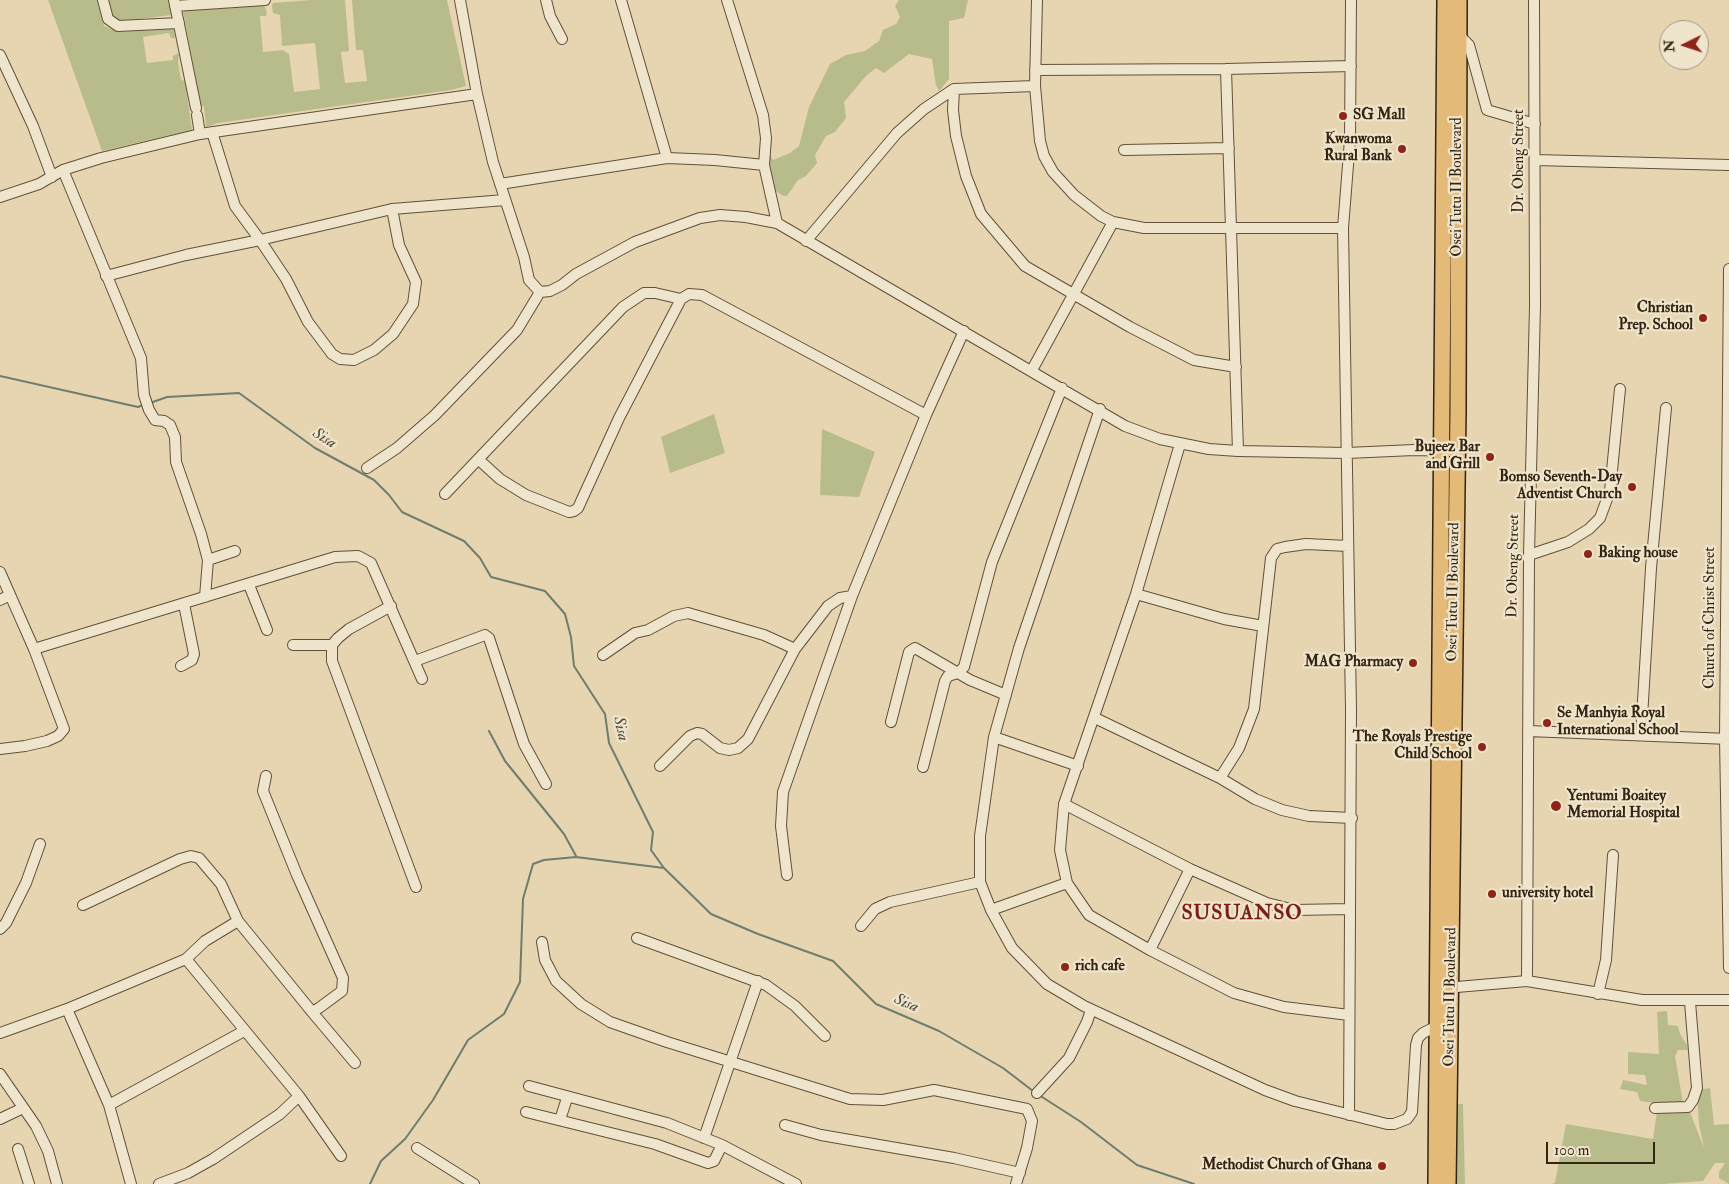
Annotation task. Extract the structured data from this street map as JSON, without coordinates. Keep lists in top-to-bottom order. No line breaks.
{"streets":{"highway":["Osei Tutu II Boulevard"],"street":["Dr. Obeng Street","Church of Christ Street"]},"districts":["SUSUANSO"],"water":["Sisa"],"places":["SG Mall","Kwanwoma Rural Bank","Christian Prep. School","Bujeez Bar and Grill","Bomso Seventh-Day Adventist Church","Baking house","MAG Pharmacy","Se Manhyia Royal International School","The Royals Prestige Child School","Yentumi Boaitey Memorial Hospital","university hotel","rich cafe","Methodist Church of Ghana"],"scale_bar":"100 m","north":"left"}
